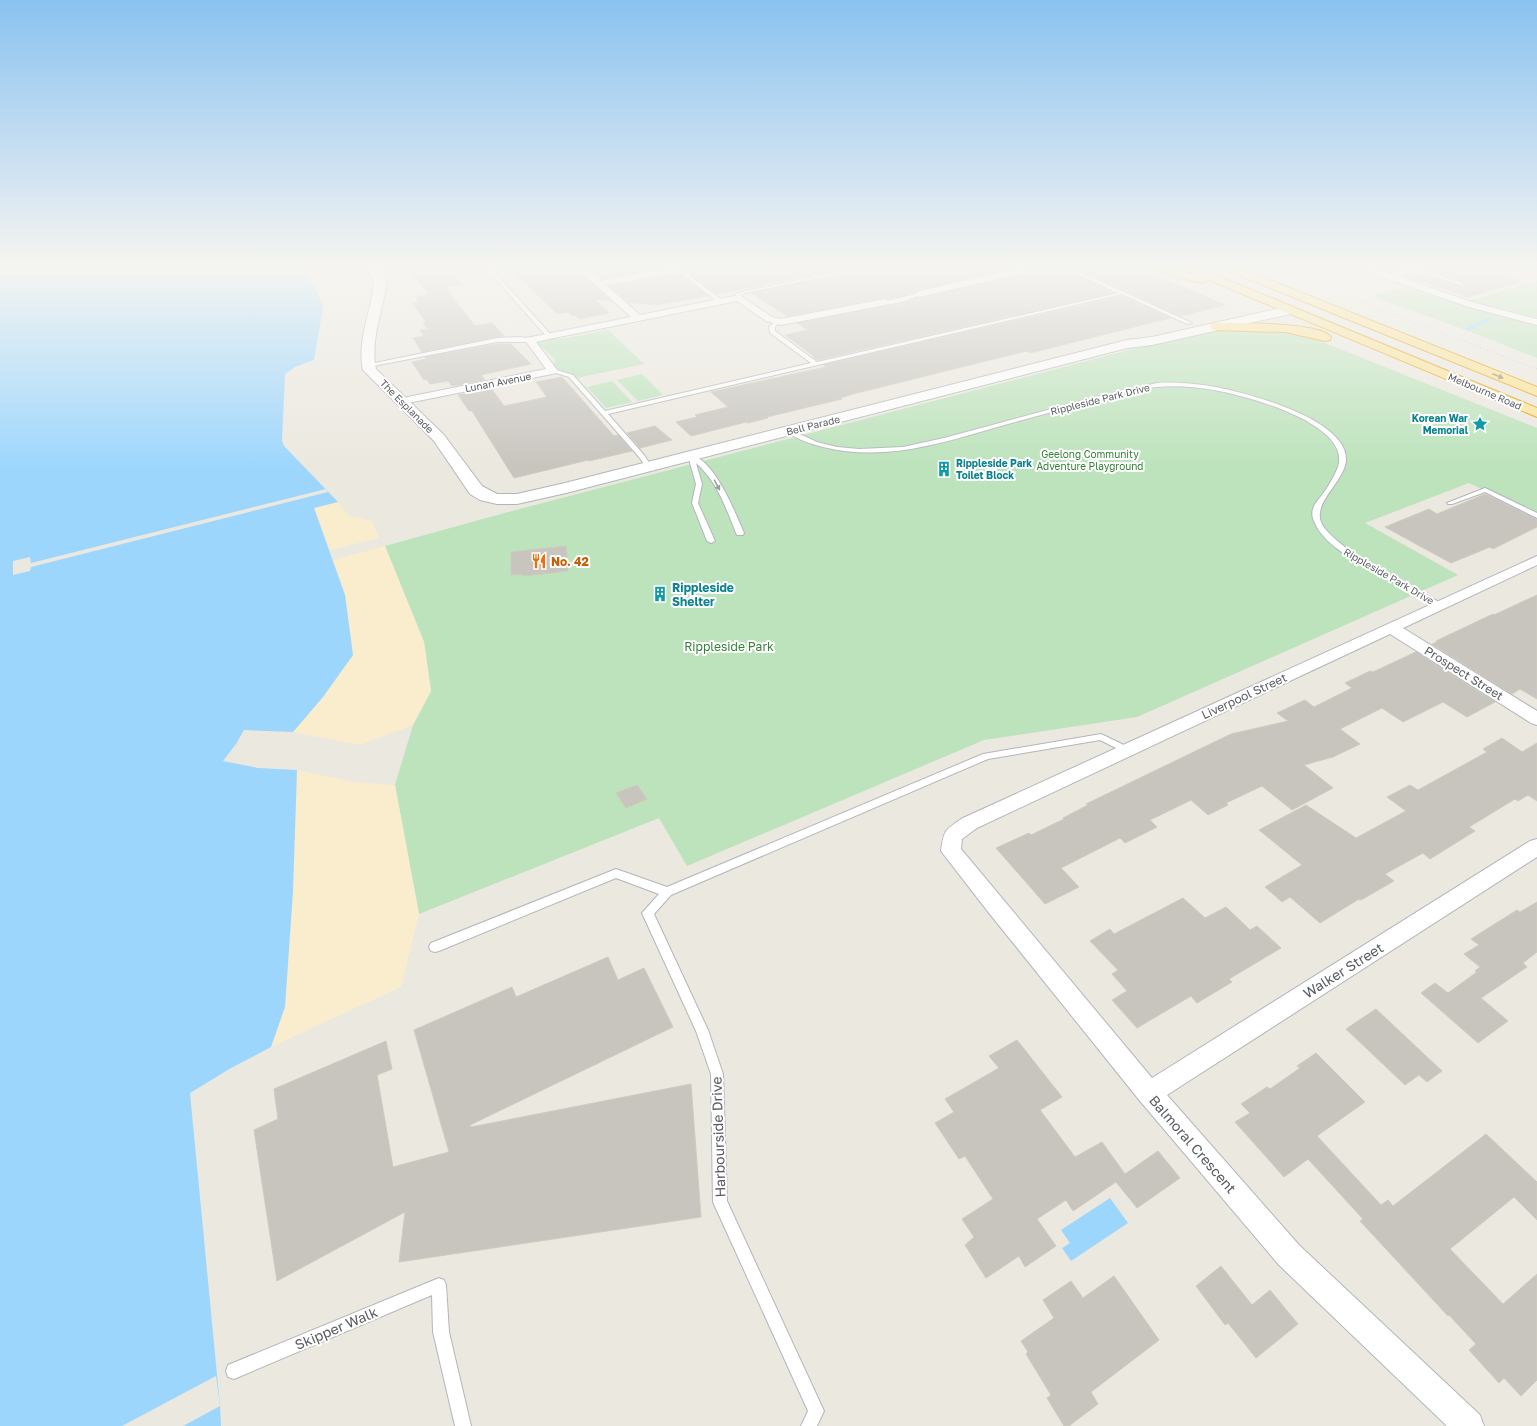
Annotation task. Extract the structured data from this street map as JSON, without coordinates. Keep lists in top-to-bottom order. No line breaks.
{"streets":{"highway":["Melbourne Road"],"street":["Lunan Avenue","The Esplanade","Bell Parade","Prospect Street","Liverpool Street","Walker Street","Balmoral Crescent"],"lane":["Rippleside Park Drive","Harbourside Drive","Skipper Walk"]},"crossings":[["Lunan Avenue","The Esplanade"],["Rippleside Park Drive","Bell Parade"],["Rippleside Park Drive","Liverpool Street"],["The Esplanade","Bell Parade"],["Prospect Street","Liverpool Street"],["Liverpool Street","Balmoral Crescent"],["Walker Street","Balmoral Crescent"]],"parks":["Geelong Community Adventure Playground","Rippleside Park"],"places":{"place":["Korean War Memorial"],"building":["Rippleside Park Toilet Block","Rippleside Shelter"],"restaurant":["No. 42"]}}
